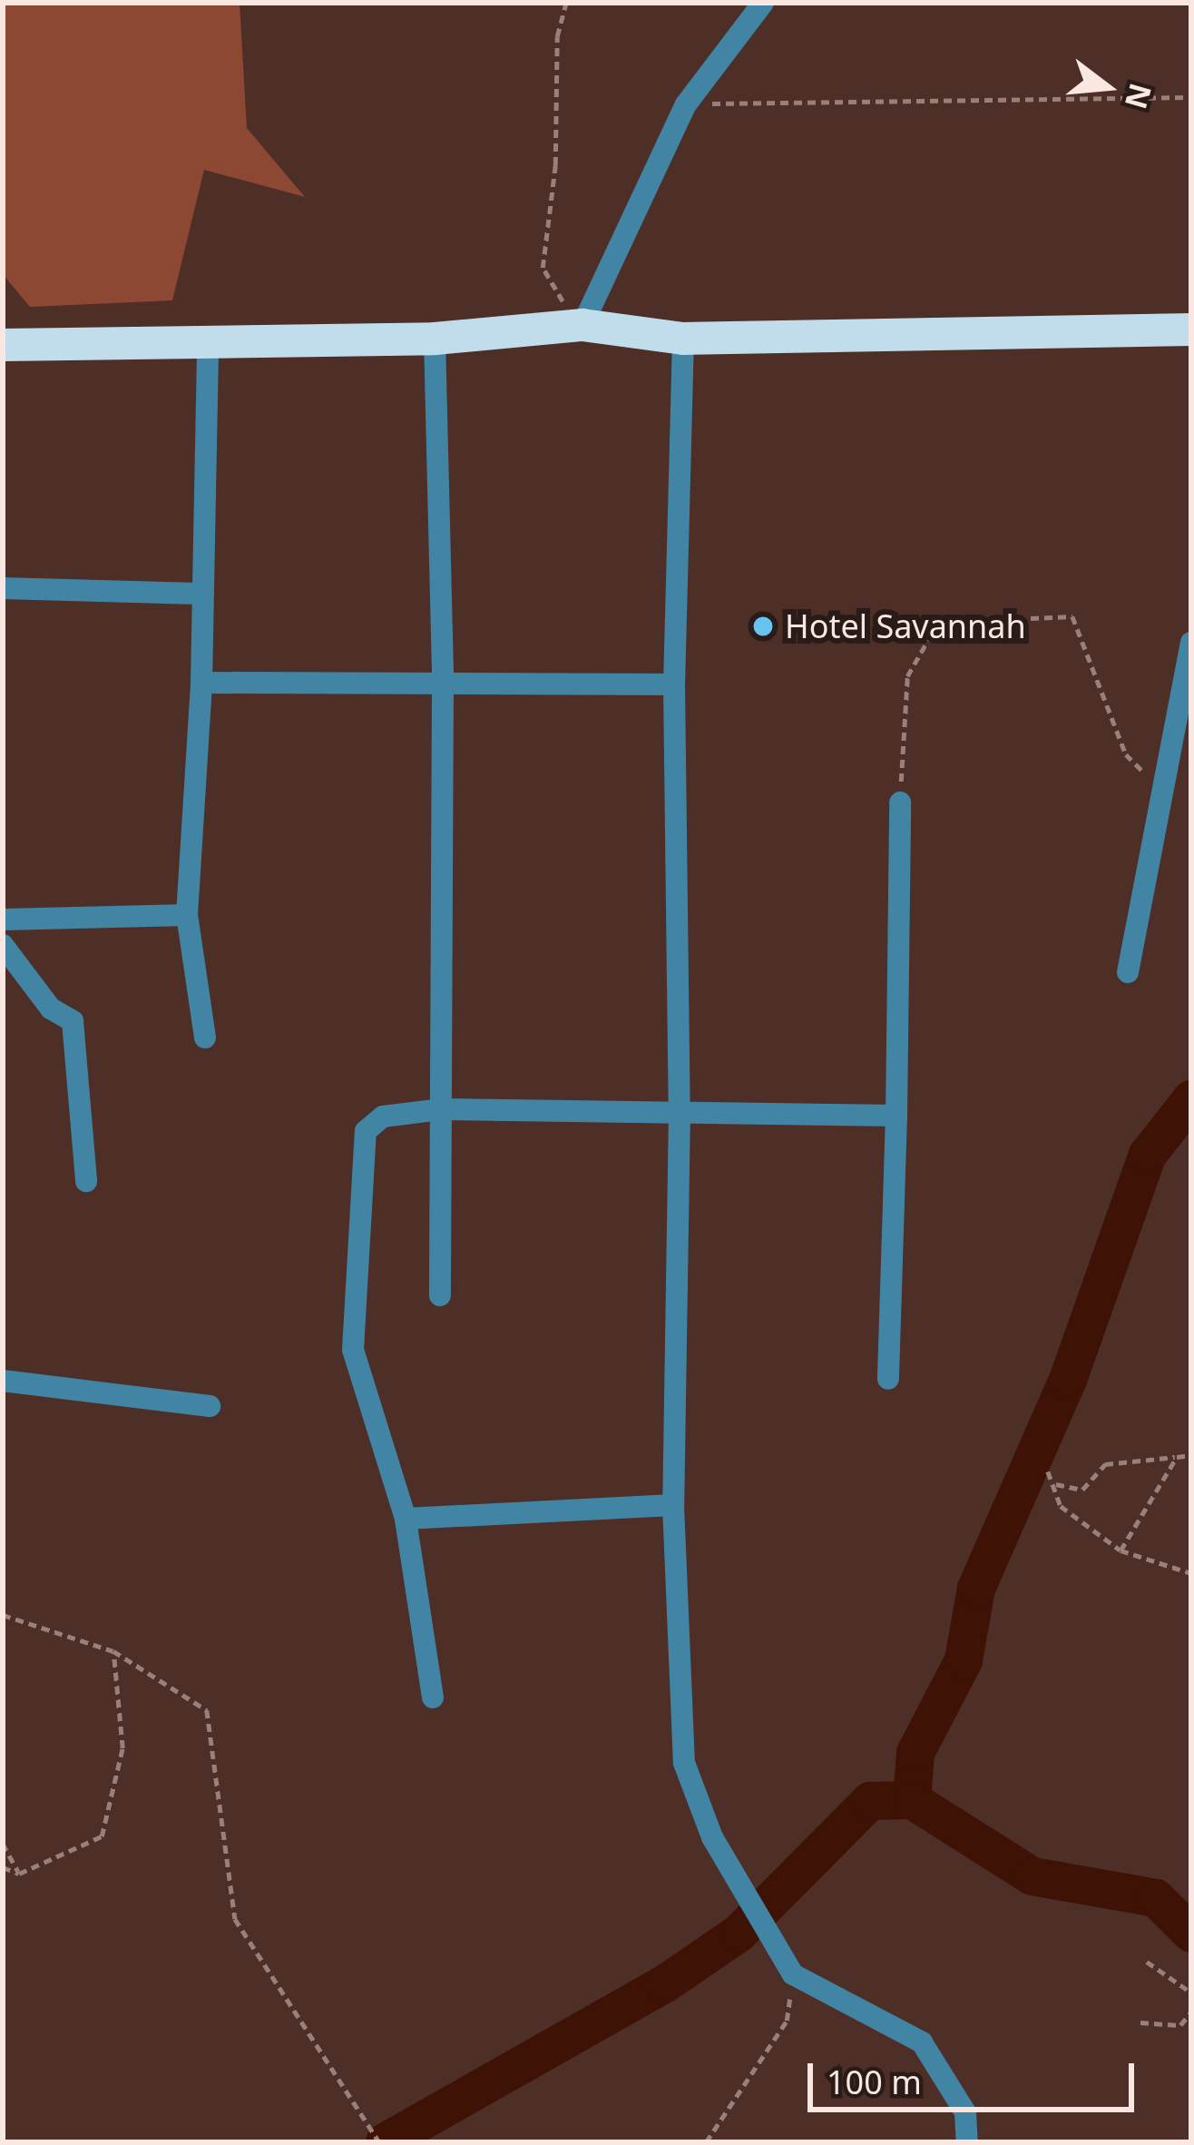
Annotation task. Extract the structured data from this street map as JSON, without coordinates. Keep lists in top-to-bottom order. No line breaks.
{"places":["Hotel Savannah"],"scale_bar":"100 m","north":"right"}
